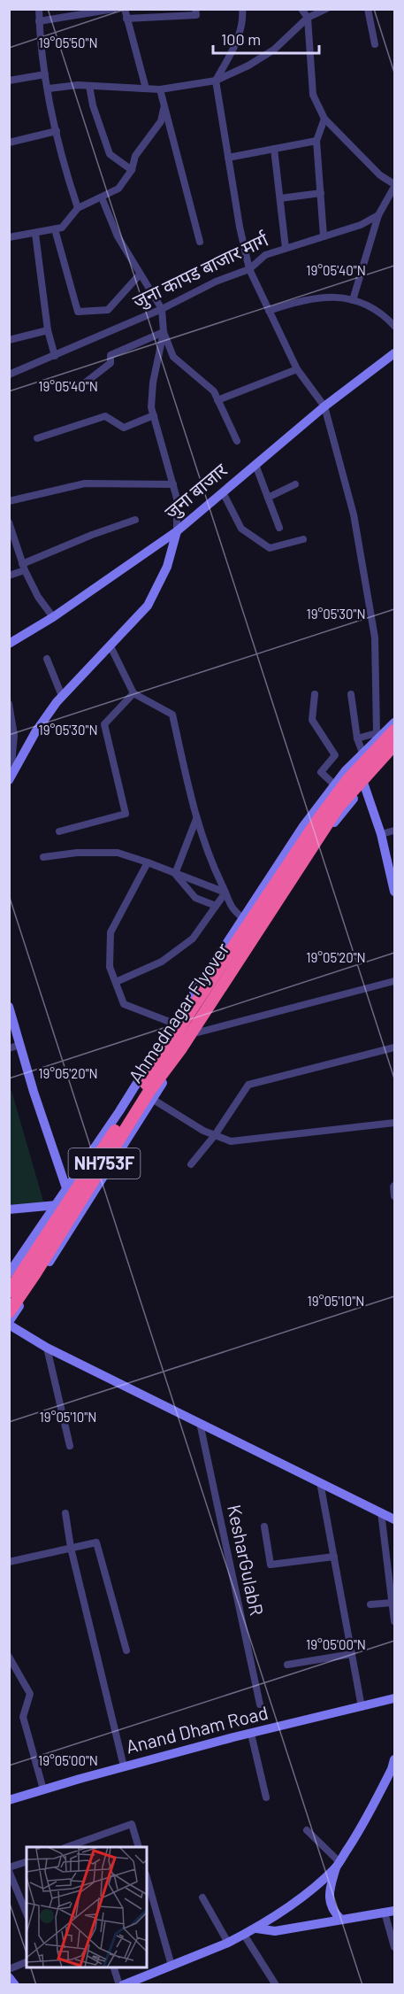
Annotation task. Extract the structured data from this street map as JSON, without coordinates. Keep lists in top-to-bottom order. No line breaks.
{"streets":{"highway":["Ahmednagar Flyover","NH753F"],"street":["जुना कापड बाजार मार्ग","जुना बाजार","KesharGulabR","Anand Dham Road"]},"scale_bar":"100 m","coordinates":["19°05'50\"N","19°05'40\"N","19°05'30\"N","19°05'20\"N","19°05'10\"N","19°05'00\"N"]}
